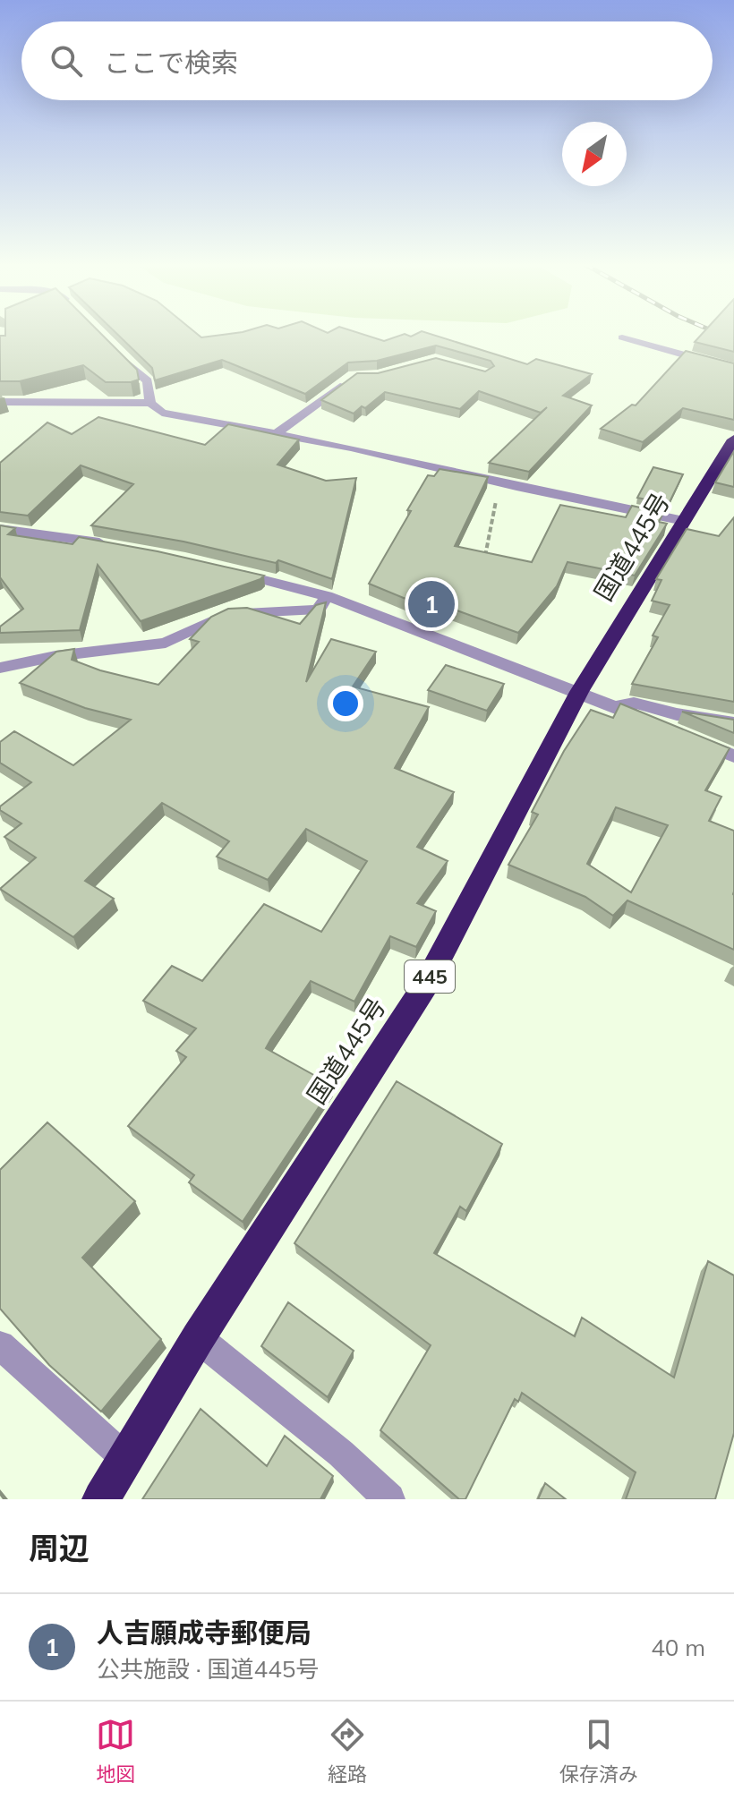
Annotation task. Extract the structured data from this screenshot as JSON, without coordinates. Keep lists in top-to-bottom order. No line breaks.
{"streets":{"highway":["国道445号","445"]},"north":"bottom left","page":{"search":"ここで検索","pins":"1","heading":"周辺","list":[{"mark":"1","name":"人吉願成寺郵便局","note":"公共施設 · 国道445号","value":"40 m"}],"nav":["地図","経路","保存済み"]}}
